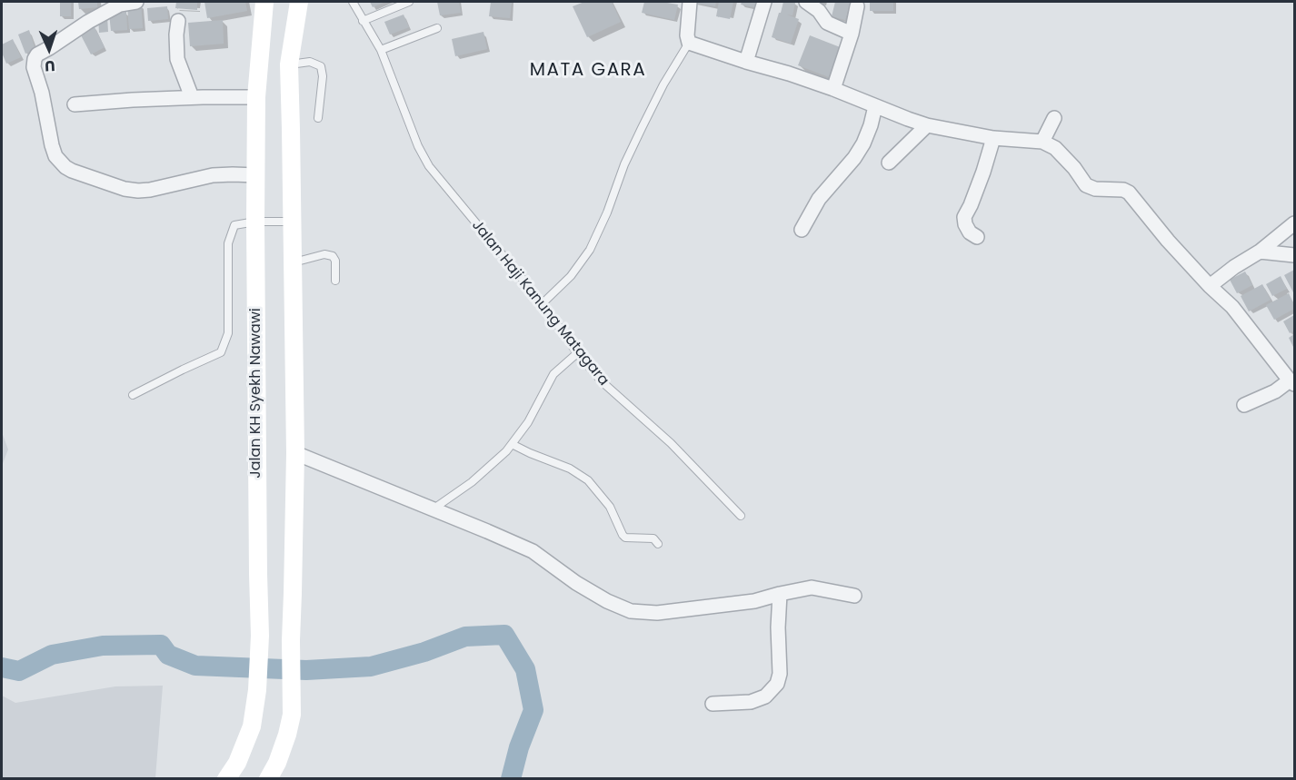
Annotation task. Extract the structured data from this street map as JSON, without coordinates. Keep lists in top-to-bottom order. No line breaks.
{"streets":{"main road":["Jalan KH Syekh Nawawi"],"lane":["Jalan Haji Kanung Matagara"]},"districts":["MATA GARA"],"north":"bottom"}
